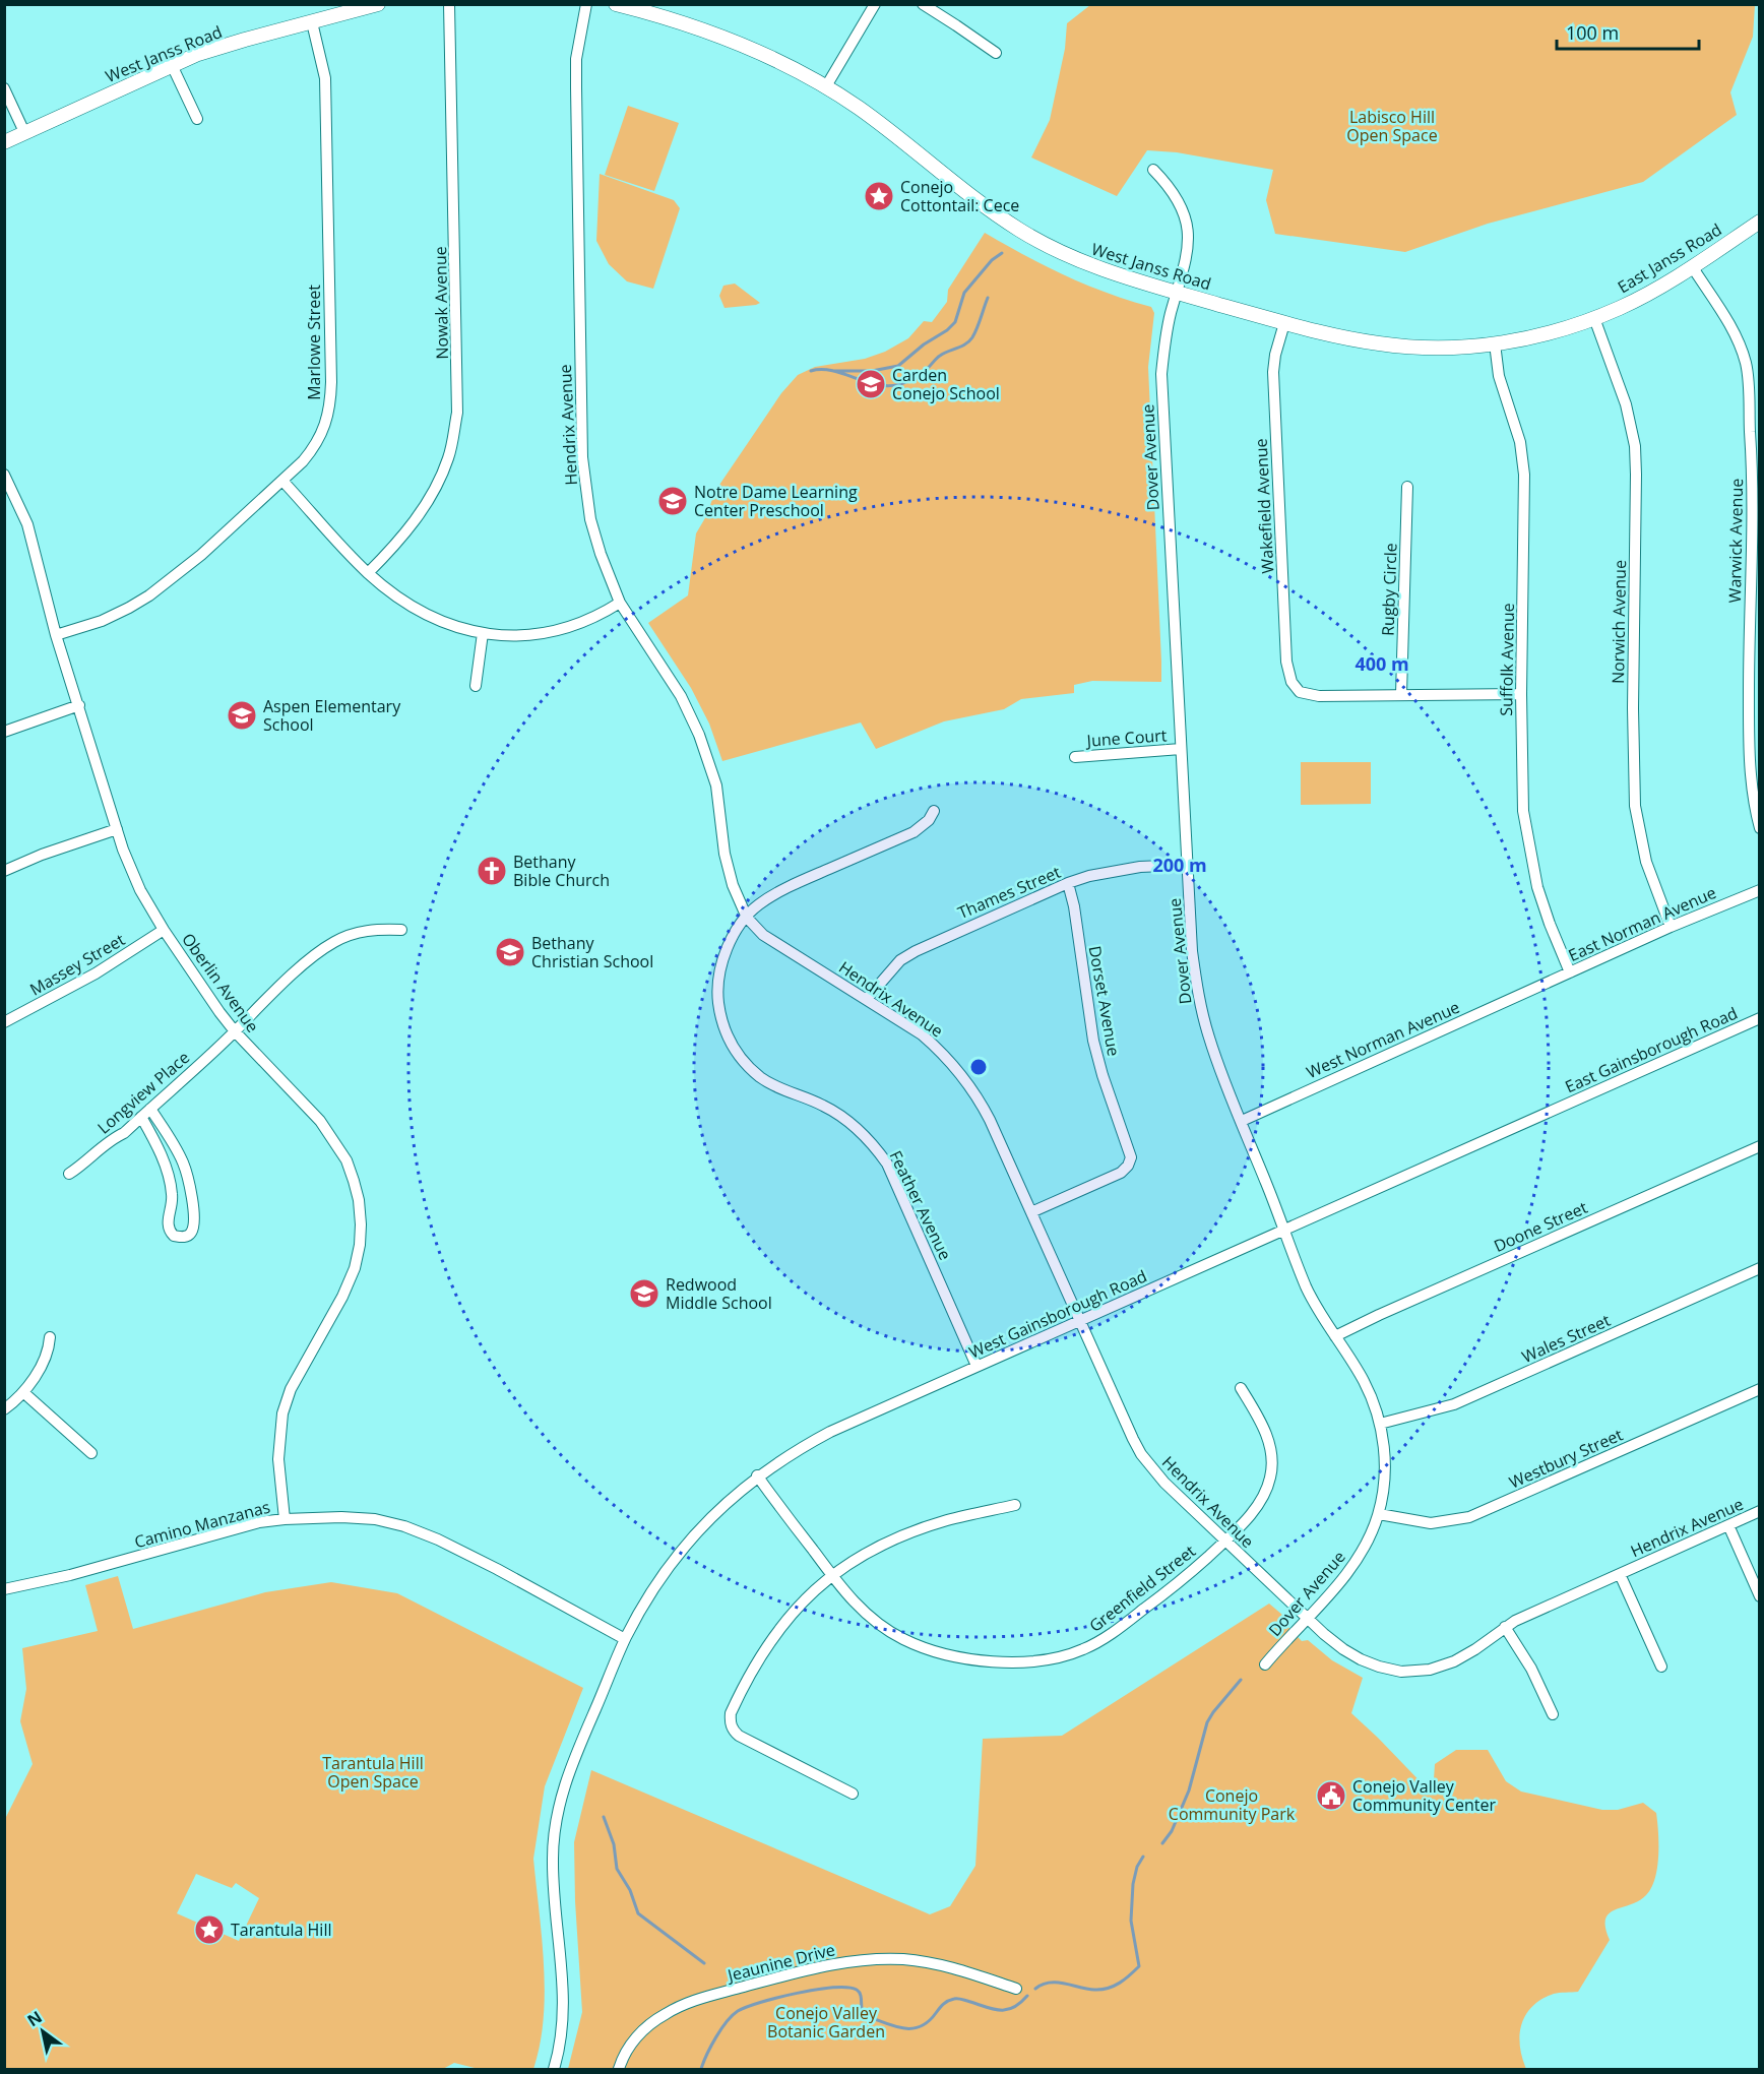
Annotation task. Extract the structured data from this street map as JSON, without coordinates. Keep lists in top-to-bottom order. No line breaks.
{"streets":{"main road":["West Janss Road","East Janss Road"],"street":["Nowak Avenue","Marlowe Street","Hendrix Avenue","Dover Avenue","Wakefield Avenue","Warwick Avenue","Rugby Circle","Norwich Avenue","Suffolk Avenue","June Court","Thames Street","East Norman Avenue","Massey Street","Oberlin Avenue","Dorset Avenue","West Norman Avenue","East Gainsborough Road","Longview Place","Feather Avenue","Doone Street","West Gainsborough Road","Wales Street","Westbury Street","Camino Manzanas","Greenfield Street","Jeaunine Drive"]},"crossings":[["West Janss Road","East Janss Road"],["West Janss Road","Marlowe Street"],["West Janss Road","Dover Avenue"],["West Janss Road","Wakefield Avenue"],["West Janss Road","Norwich Avenue"],["West Janss Road","Suffolk Avenue"],["East Janss Road","Warwick Avenue"],["East Janss Road","Norwich Avenue"],["Marlowe Street","Oberlin Avenue"],["Hendrix Avenue","Dover Avenue"],["Hendrix Avenue","Thames Street"],["Hendrix Avenue","Dorset Avenue"],["Hendrix Avenue","Feather Avenue"],["Hendrix Avenue","West Gainsborough Road"],["Hendrix Avenue","Greenfield Street"],["Dover Avenue","June Court"],["Dover Avenue","Thames Street"],["Dover Avenue","West Norman Avenue"],["Dover Avenue","Doone Street"],["Dover Avenue","West Gainsborough Road"],["Dover Avenue","Wales Street"],["Dover Avenue","Westbury Street"],["Wakefield Avenue","Rugby Circle"],["Norwich Avenue","East Norman Avenue"],["Suffolk Avenue","East Norman Avenue"],["Thames Street","Dorset Avenue"],["East Norman Avenue","West Norman Avenue"],["Massey Street","Oberlin Avenue"],["Oberlin Avenue","Longview Place"],["Oberlin Avenue","Camino Manzanas"],["East Gainsborough Road","West Gainsborough Road"],["Feather Avenue","West Gainsborough Road"],["West Gainsborough Road","Camino Manzanas"],["West Gainsborough Road","Greenfield Street"]],"parks":["Labisco Hill Open Space","Tarantula Hill Open Space","Conejo Community Park","Conejo Valley Botanic Garden"],"places":{"place":["Conejo Cottontail: Cece","Tarantula Hill"],"school or university":["Carden Conejo School","Notre Dame Learning Center Preschool","Aspen Elementary School","Bethany Christian School","Redwood Middle School"],"church":["Bethany Bible Church"],"public building":["Conejo Valley Community Center"]},"scale_bar":"100 m","north":"top left","rings":["400 m","200 m"]}
